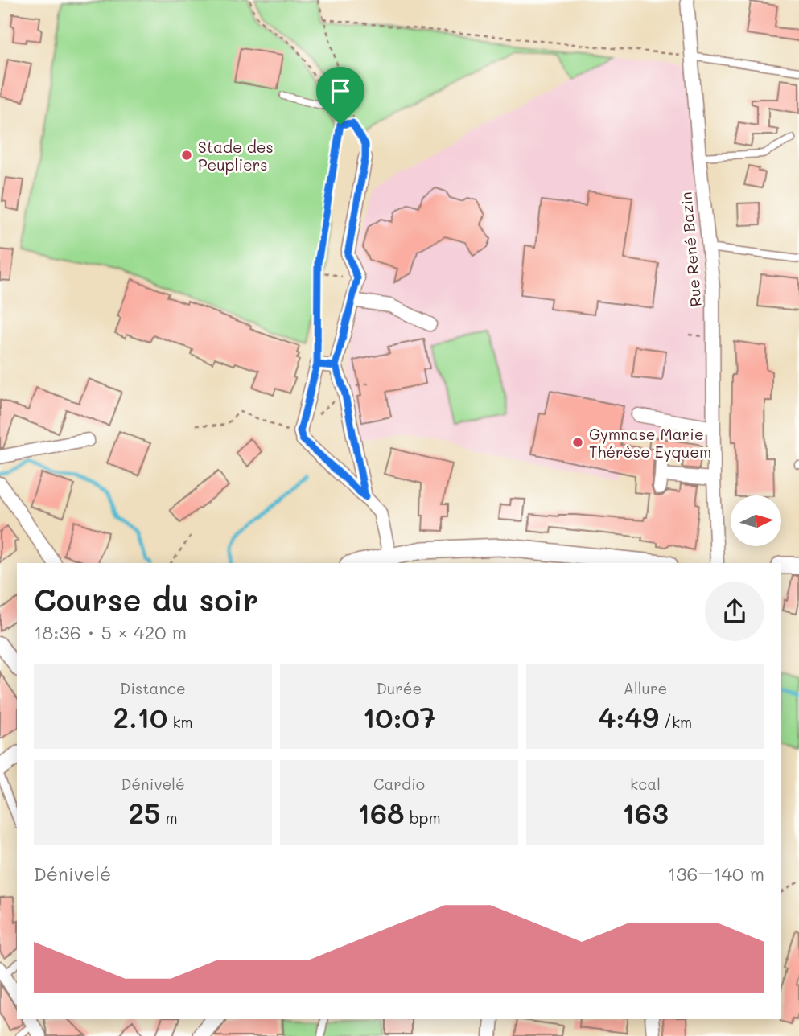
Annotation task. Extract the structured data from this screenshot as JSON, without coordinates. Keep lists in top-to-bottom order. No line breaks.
{"streets":{"street":["Rue René Bazin"]},"places":["Stade des Peupliers","Gymnase Marie Thérèse Eyquem"],"north":"right","page":{"heading":["Course du soir","18:36 · 5 × 420 m"],"stats":[["Distance","2.10 km"],["Durée","10:07"],["Allure","4:49 /km"],["Dénivelé","25 m"],["Cardio","168 bpm"],["kcal","163"]],"chart":["Dénivelé","136–140 m"]}}
